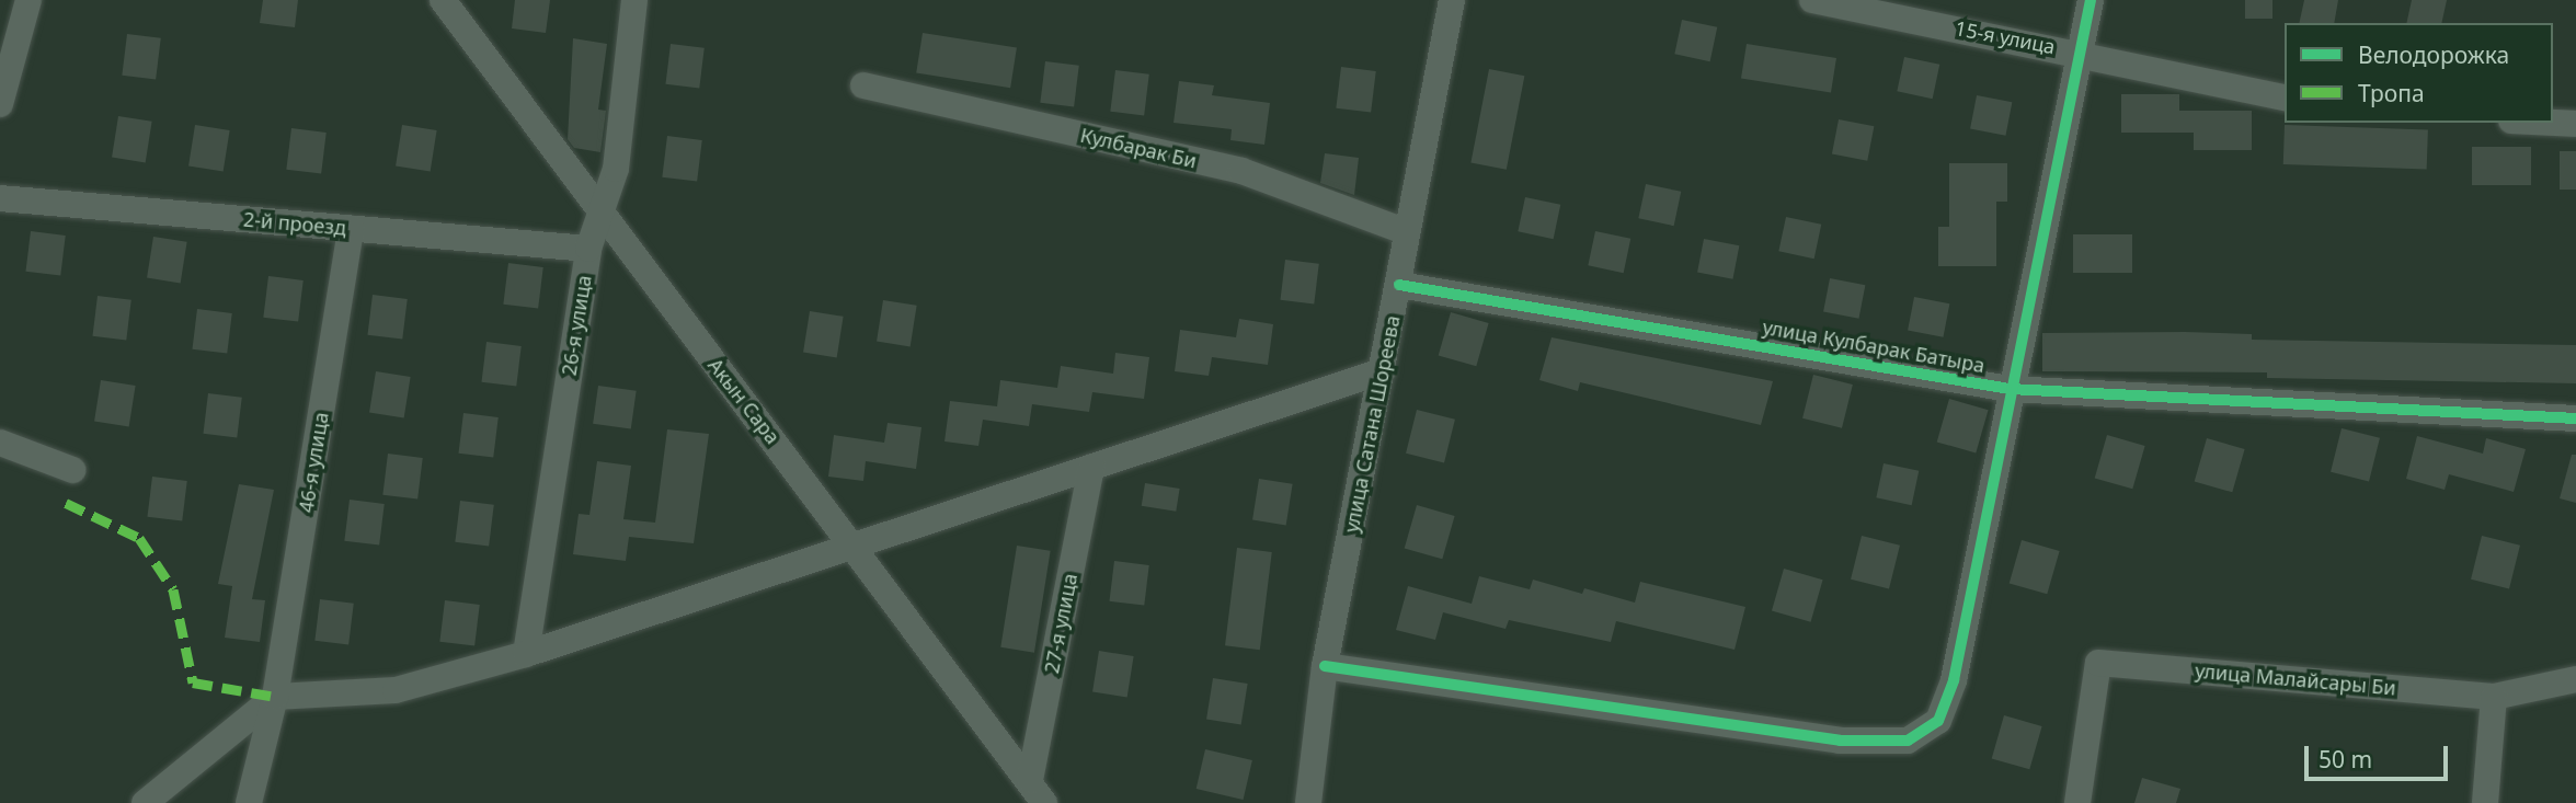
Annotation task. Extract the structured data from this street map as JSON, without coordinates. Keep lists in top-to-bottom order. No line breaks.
{"streets":{"street":["15-я улица","Кулбарак Би","2-й проезд","26-я улица","улица Кулбарак Батыра","Акын Сара","улица Сатана Шореева","46-я улица","27-я улица","улица Малайcары Би"]},"crossings":[["Кулбарак Би","улица Сатана Шореева"],["2-й проезд","26-я улица"],["2-й проезд","46-я улица"],["26-я улица","Акын Сара"],["улица Кулбарак Батыра","улица Сатана Шореева"],["Акын Сара","27-я улица"]],"legend":["Велодорожка","Тропа"],"scale_bar":"50 m"}
